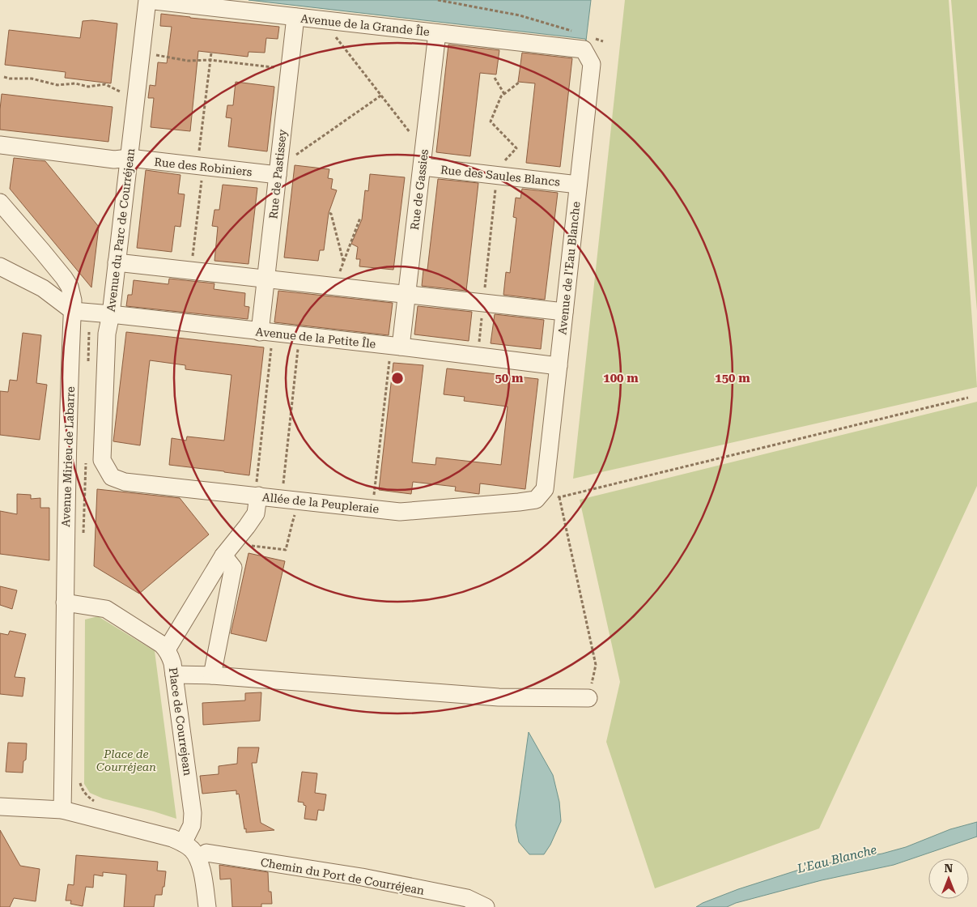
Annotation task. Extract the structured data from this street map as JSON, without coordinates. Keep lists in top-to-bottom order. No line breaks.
{"streets":{"street":["Avenue de la Grande Île","Rue des Robiniers","Rue de Pastissey","Rue des Saules Blancs","Rue de Gassies","Avenue du Parc de Courréjean","Avenue de l'Eau Blanche","Avenue de la Petite Île","Avenue Mirieu de Labarre","Allée de la Peupleraie","Place de Courrejean","Chemin du Port de Courréjean"]},"crossings":[["Avenue de la Grande Île","Rue de Pastissey"],["Avenue de la Grande Île","Rue de Gassies"],["Avenue de la Grande Île","Avenue du Parc de Courréjean"],["Avenue de la Grande Île","Avenue de l'Eau Blanche"],["Rue des Robiniers","Rue de Pastissey"],["Rue des Robiniers","Avenue du Parc de Courréjean"],["Rue de Pastissey","Avenue de la Petite Île"],["Rue des Saules Blancs","Rue de Gassies"],["Rue des Saules Blancs","Avenue de l'Eau Blanche"],["Rue de Gassies","Avenue de la Petite Île"],["Avenue du Parc de Courréjean","Avenue de la Petite Île"],["Avenue du Parc de Courréjean","Allée de la Peupleraie"],["Avenue de l'Eau Blanche","Avenue de la Petite Île"],["Avenue de l'Eau Blanche","Allée de la Peupleraie"],["Avenue de la Petite Île","Avenue Mirieu de Labarre"]],"water":["L'Eau Blanche"],"parks":["Place de Courréjean"],"north":"top","rings":["50 m","100 m","150 m"]}
